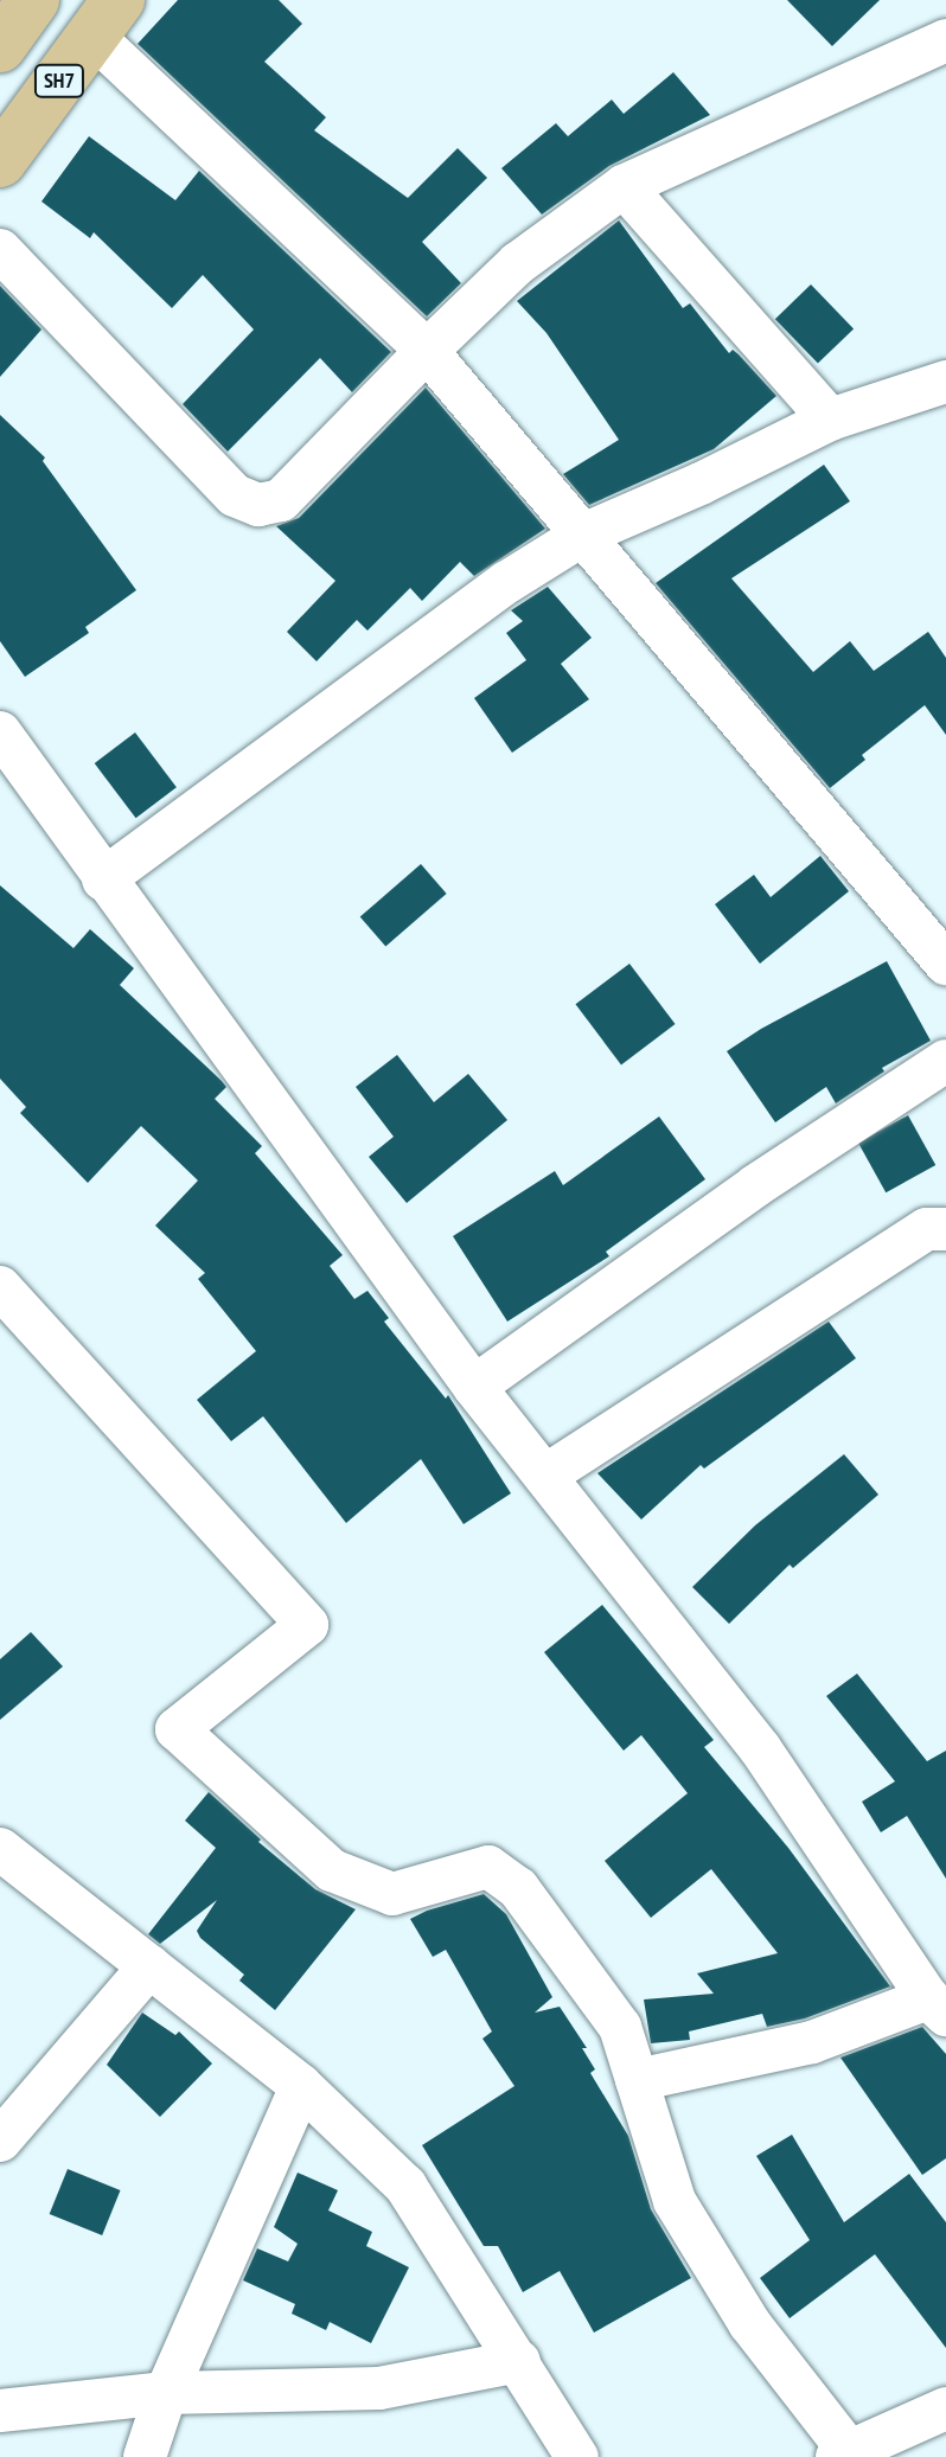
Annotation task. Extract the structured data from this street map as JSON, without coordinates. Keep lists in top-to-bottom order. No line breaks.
{"streets":{"main road":["SH7"]}}
